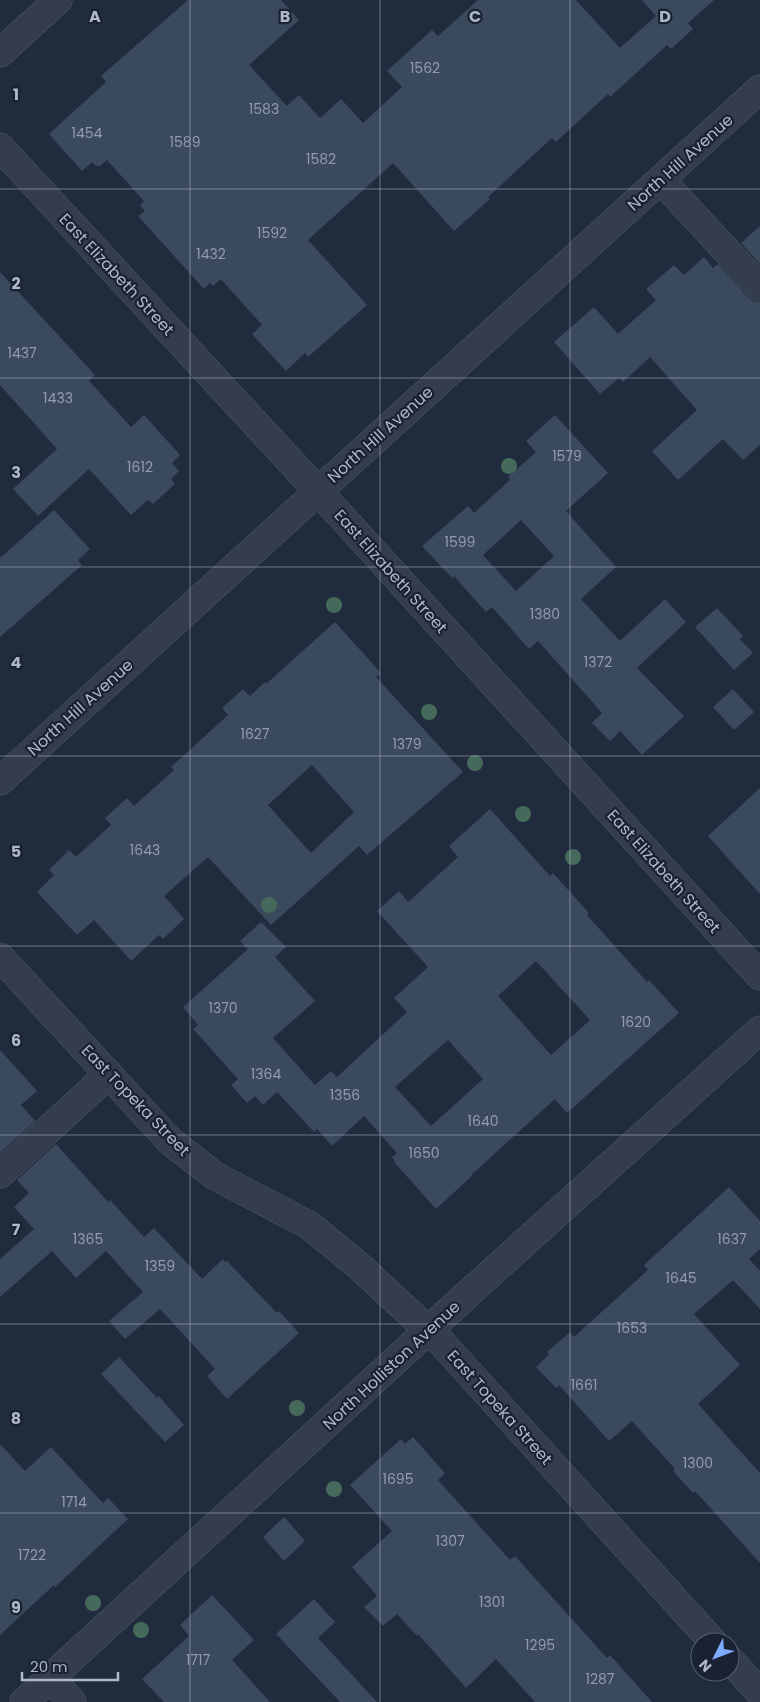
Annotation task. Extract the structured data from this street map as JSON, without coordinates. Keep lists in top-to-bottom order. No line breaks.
{"streets":{"street":["North Hill Avenue","East Elizabeth Street","East Topeka Street","North Holliston Avenue"]},"crossings":[["North Hill Avenue","East Elizabeth Street"],["East Topeka Street","North Holliston Avenue"]],"house_numbers":["1562","1583","1454","1589","1582","1592","1432","1437","1433","1579","1612","1599","1380","1372","1627","1379","1643","1370","1620","1364","1356","1640","1650","1365","1637","1359","1645","1653","1661","1300","1695","1714","1307","1722","1301","1295","1717","1287"],"scale_bar":"20 m","north":"bottom left","grid":{"columns":["A","B","C","D"],"rows":["1","2","3","4","5","6","7","8","9"]}}
